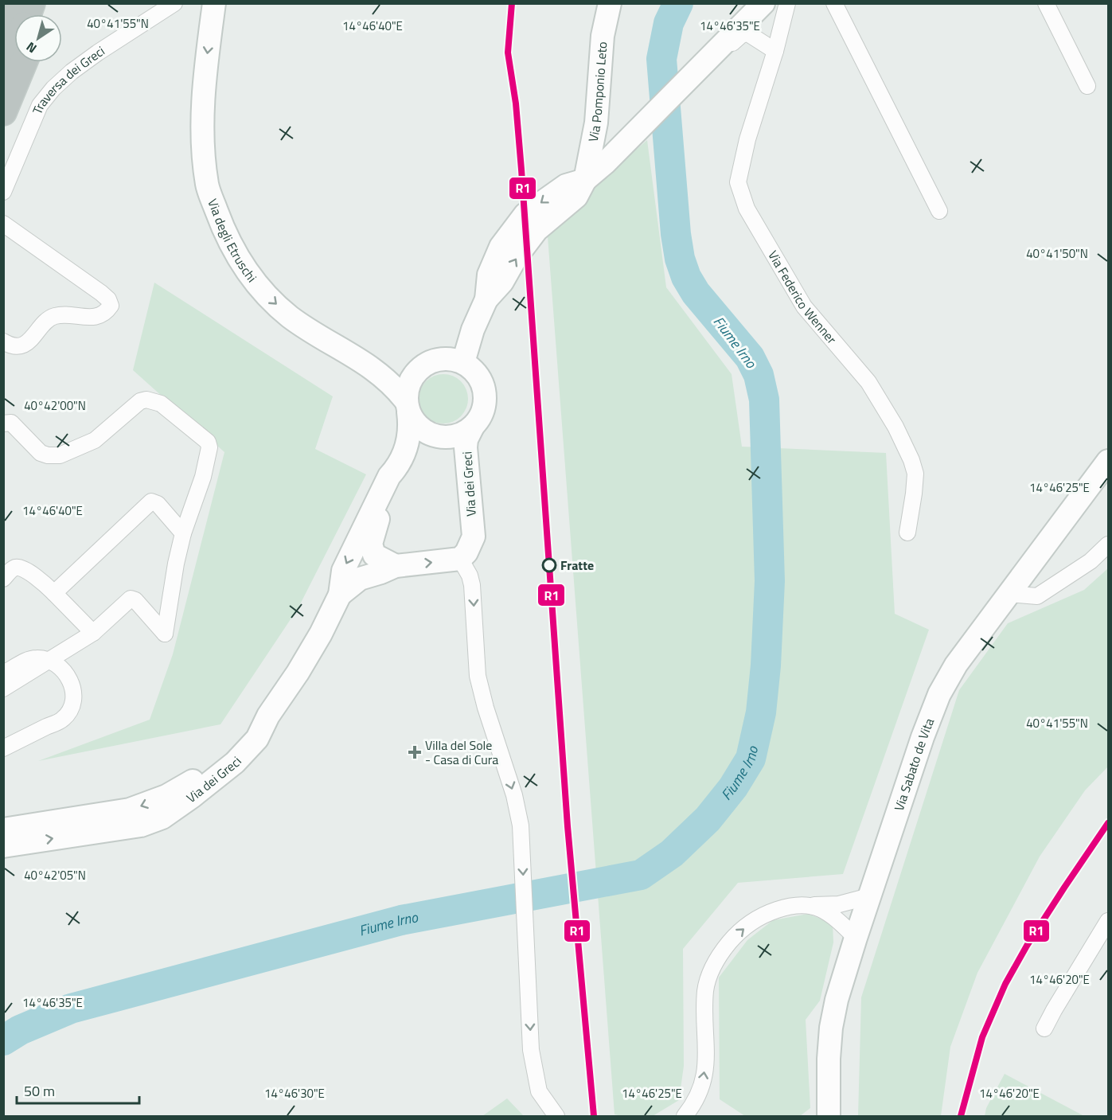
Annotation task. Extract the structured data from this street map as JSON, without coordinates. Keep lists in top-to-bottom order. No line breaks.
{"streets":{"main road":["Via Pomponio Leto","Via degli Etruschi","Via dei Greci","Via Sabato de Vita"],"street":["Traversa dei Greci","Via Federico Wenner"]},"crossings":[["Via degli Etruschi","Via dei Greci"]],"one_way":["Via degli Etruschi"],"water":["Fiume Irno"],"places":{"other":["Fratte"],"health":["Villa del Sole - Casa di Cura"]},"lines":["transit line R1"],"scale_bar":"50 m","north":"bottom left","coordinates":["40°41'55\"N","14°46'40\"E","14°46'35\"E","40°41'50\"N","40°42'00\"N","14°46'25\"E","40°42'05\"N","14°46'20\"E","14°46'30\"E"]}
